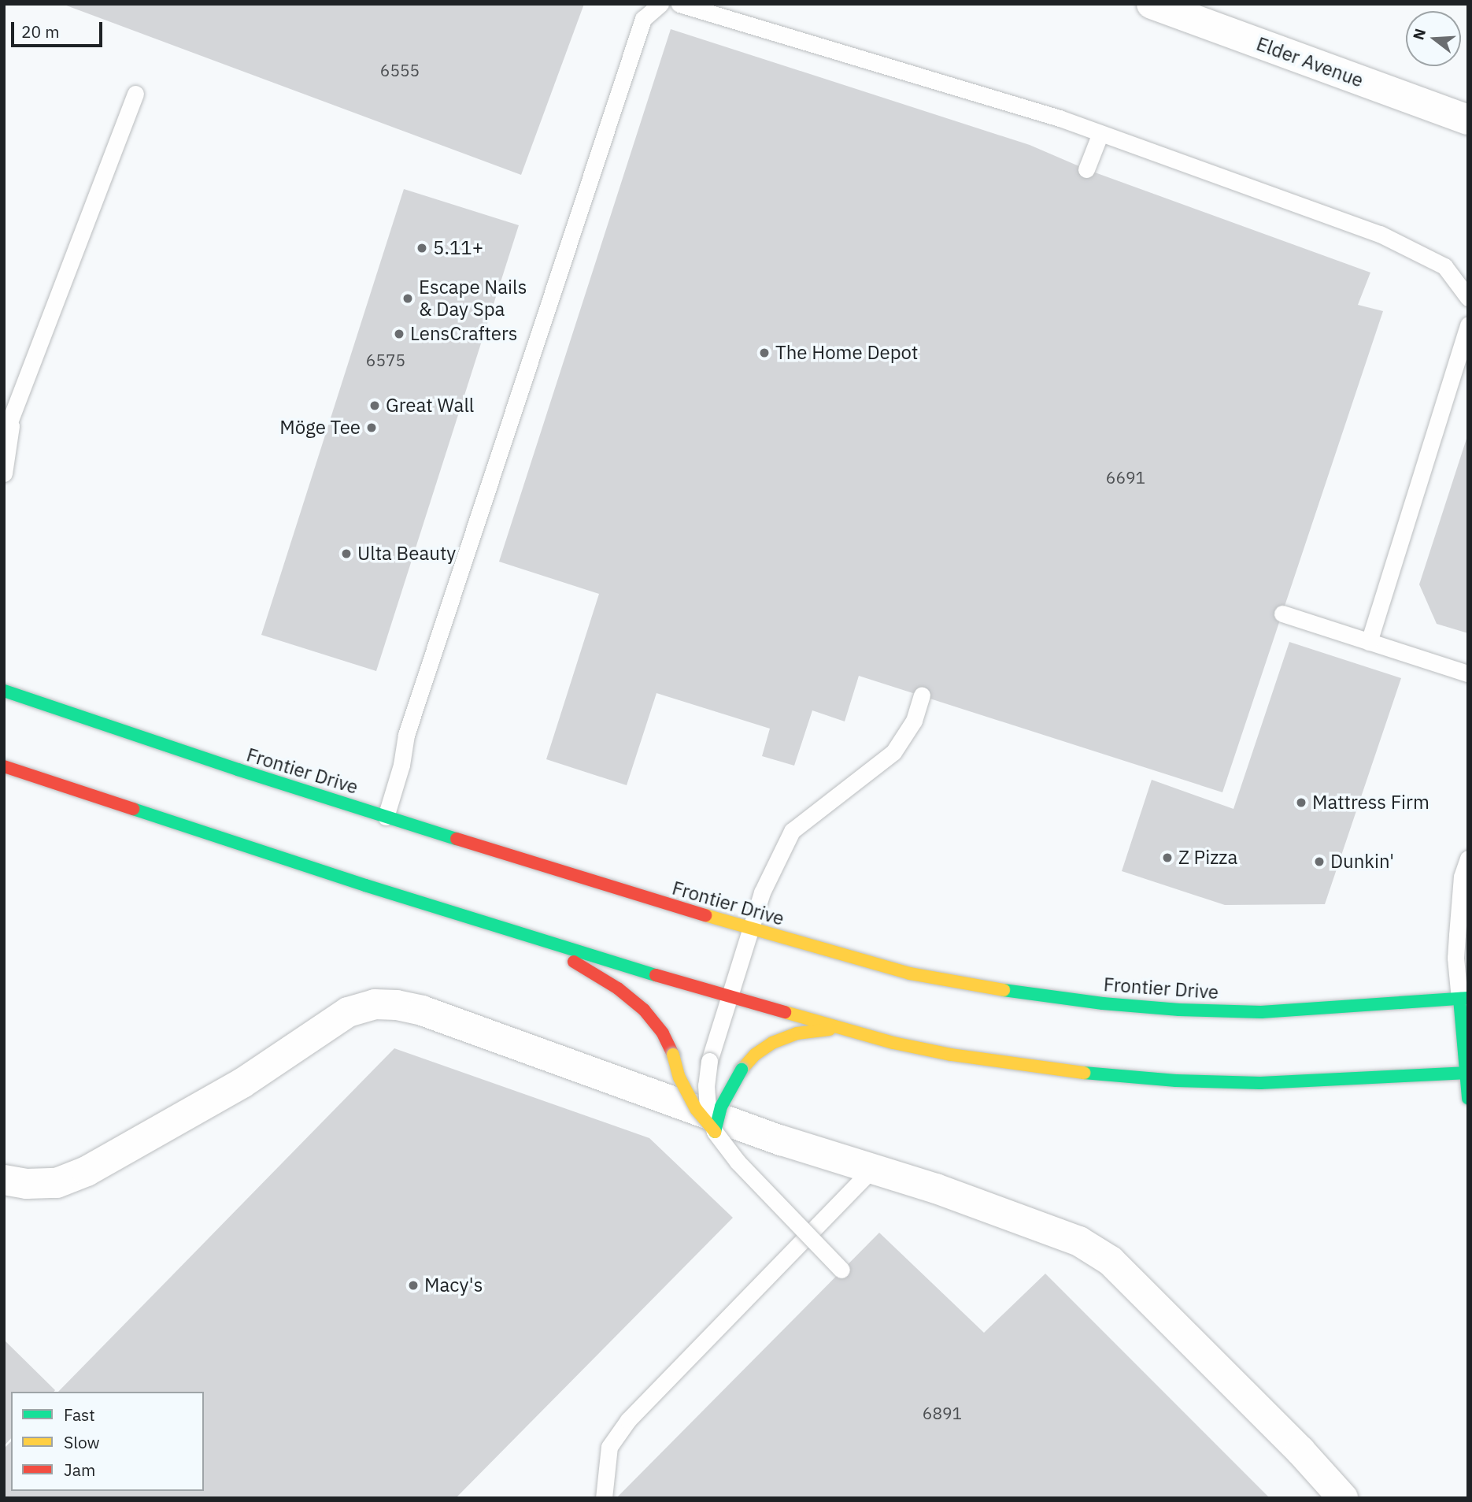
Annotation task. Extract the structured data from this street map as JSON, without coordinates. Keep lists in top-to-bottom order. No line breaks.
{"streets":{"main road":["Frontier Drive"],"street":["Elder Avenue"]},"places":["5.11+","Escape Nails & Day Spa","LensCrafters","The Home Depot","Great Wall","Möge Tee","Ulta Beauty","Mattress Firm","Z Pizza","Dunkin'","Macy's"],"house_numbers":["6555","6575","6691","6891"],"legend":["Fast","Slow","Jam"],"scale_bar":"20 m","north":"left"}
